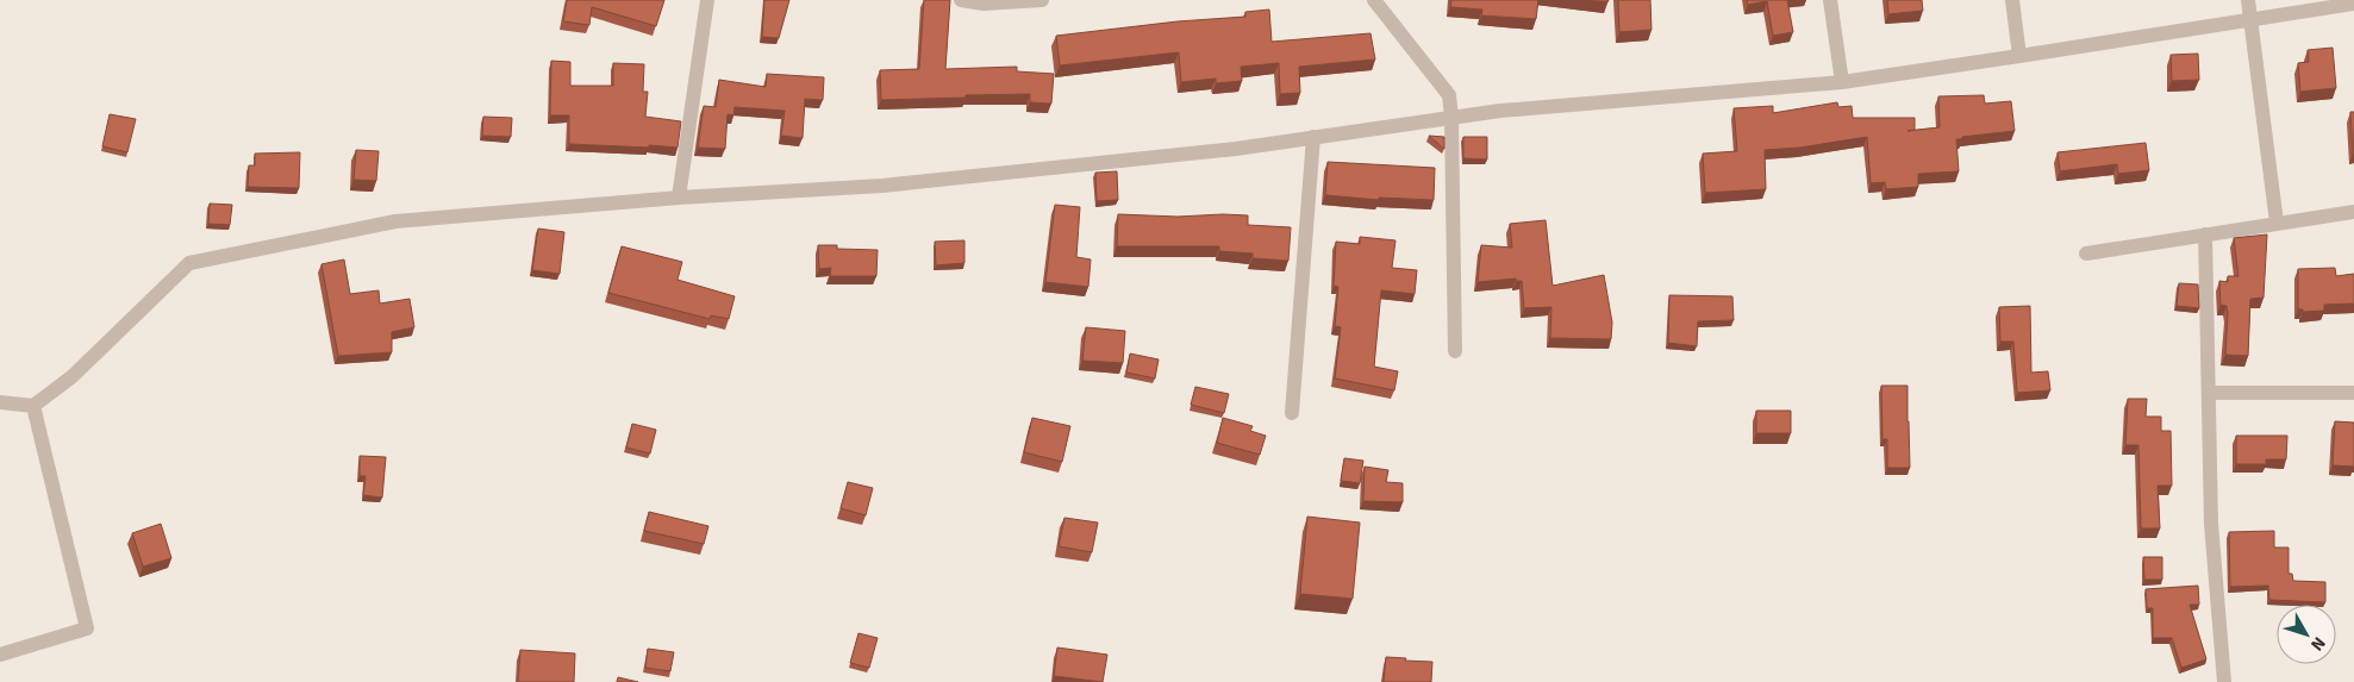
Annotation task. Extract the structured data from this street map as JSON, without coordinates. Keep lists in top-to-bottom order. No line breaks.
{"north":"bottom right"}
